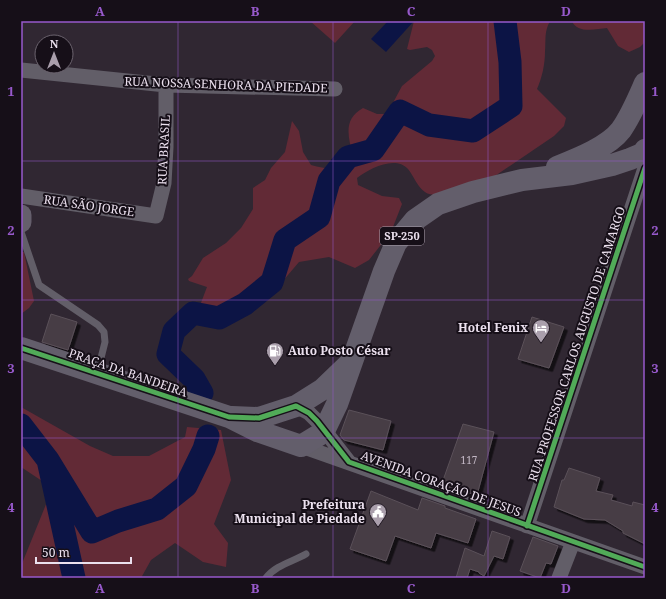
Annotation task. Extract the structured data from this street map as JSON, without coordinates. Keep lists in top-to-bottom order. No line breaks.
{"streets":{"main road":["SP-250","PRAÇA DA BANDEIRA","AVENIDA CORAÇÃO DE JESUS"],"street":["RUA NOSSA SENHORA DA PIEDADE","RUA BRASIL","RUA SÃO JORGE","RUA PROFESSOR CARLOS AUGUSTO DE CAMARGO"]},"crossings":[["RUA NOSSA SENHORA DA PIEDADE","RUA BRASIL"],["RUA BRASIL","RUA SÃO JORGE"],["SP-250","RUA PROFESSOR CARLOS AUGUSTO DE CAMARGO"],["SP-250","PRAÇA DA BANDEIRA"],["SP-250","AVENIDA CORAÇÃO DE JESUS"],["RUA PROFESSOR CARLOS AUGUSTO DE CAMARGO","AVENIDA CORAÇÃO DE JESUS"],["PRAÇA DA BANDEIRA","AVENIDA CORAÇÃO DE JESUS"]],"places":{"hotel":["Hotel Fenix"],"fuel station":["Auto Posto César"],"public building":["Prefeitura Municipal de Piedade"]},"house_numbers":["117"],"scale_bar":"50 m","north":"top","grid":{"columns":["A","B","C","D"],"rows":["1","2","3","4"]}}
